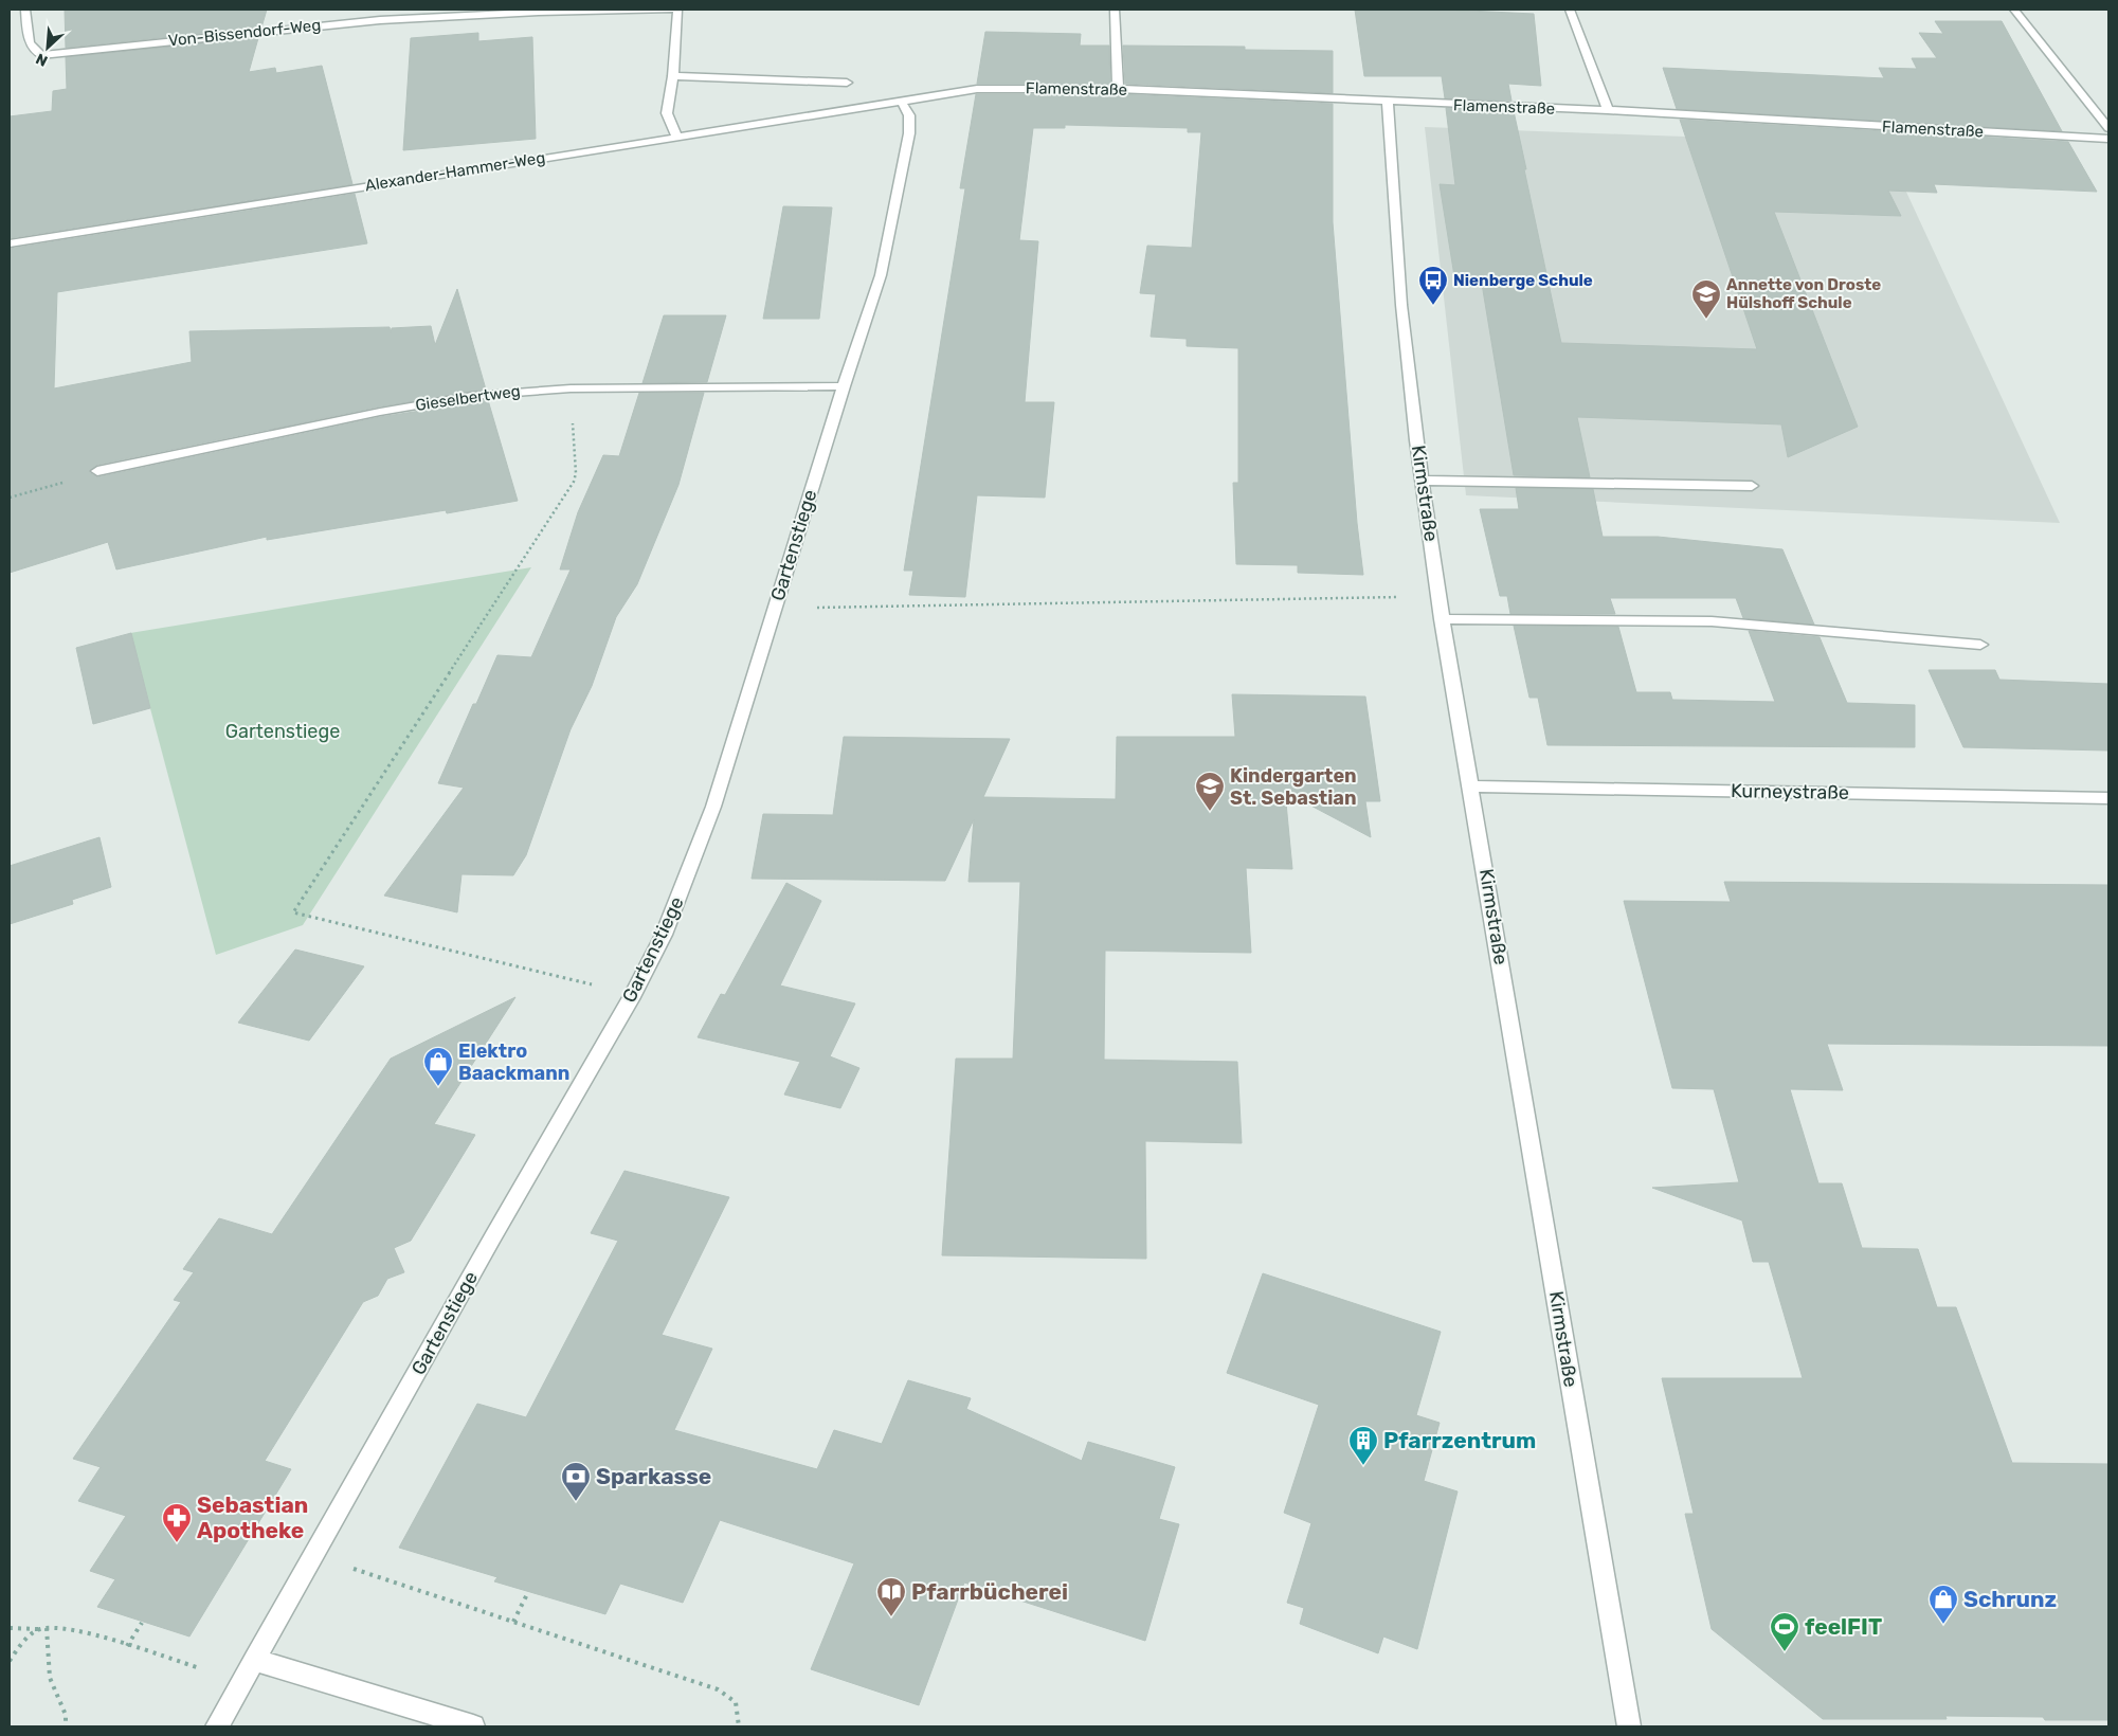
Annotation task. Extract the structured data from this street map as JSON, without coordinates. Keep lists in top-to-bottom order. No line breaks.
{"streets":{"street":["Von-Bissendorf-Weg","Flamenstraße","Alexander-Hammer-Weg","Gieselbertweg","Kirmstraße","Gartenstiege","Kurneystraße"]},"crossings":[["Flamenstraße","Alexander-Hammer-Weg"],["Flamenstraße","Kirmstraße"],["Flamenstraße","Gartenstiege"],["Alexander-Hammer-Weg","Gartenstiege"],["Gieselbertweg","Gartenstiege"],["Kirmstraße","Kurneystraße"]],"parks":["Gartenstiege"],"places":{"bus stop":["Nienberge Schule"],"school or university":["Annette von Droste Hülshoff Schule","Kindergarten St. Sebastian"],"shop":["Elektro Baackmann","Schrunz"],"building":["Pfarrzentrum"],"bank":["Sparkasse"],"pharmacy":["Sebastian Apotheke"],"library":["Pfarrbücherei"],"sports":["feelFIT"]},"north":"bottom left"}
